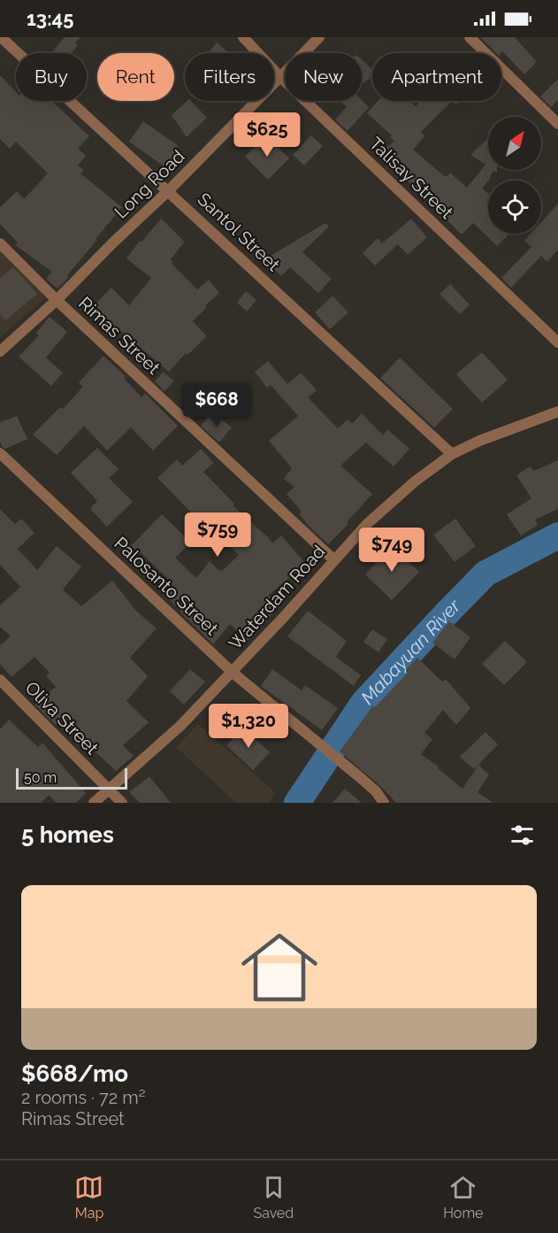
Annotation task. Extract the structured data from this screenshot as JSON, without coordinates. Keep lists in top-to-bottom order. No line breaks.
{"streets":{"street":["Talisay Street","Long Road","Santol Street","Rimas Street","Palosanto Street","Waterdam Road","Oliva Street"]},"crossings":[["Talisay Street","Long Road"],["Long Road","Santol Street"],["Long Road","Rimas Street"],["Santol Street","Waterdam Road"],["Rimas Street","Waterdam Road"],["Palosanto Street","Waterdam Road"],["Waterdam Road","Oliva Street"]],"water":["Mabayuan River"],"scale_bar":"50 m","north":"top right","page":{"status":"13:45","chip":["Buy","Rent","Filters","New","Apartment"],"price":["$625","$668","$759","$749","$1,320"],"scale":"50 m","heading":"5 homes","list":[{"name":"$668/mo","note":"2 rooms · 72 m² · Rimas Street"}],"tabs":["Map","Saved","Home"]}}
